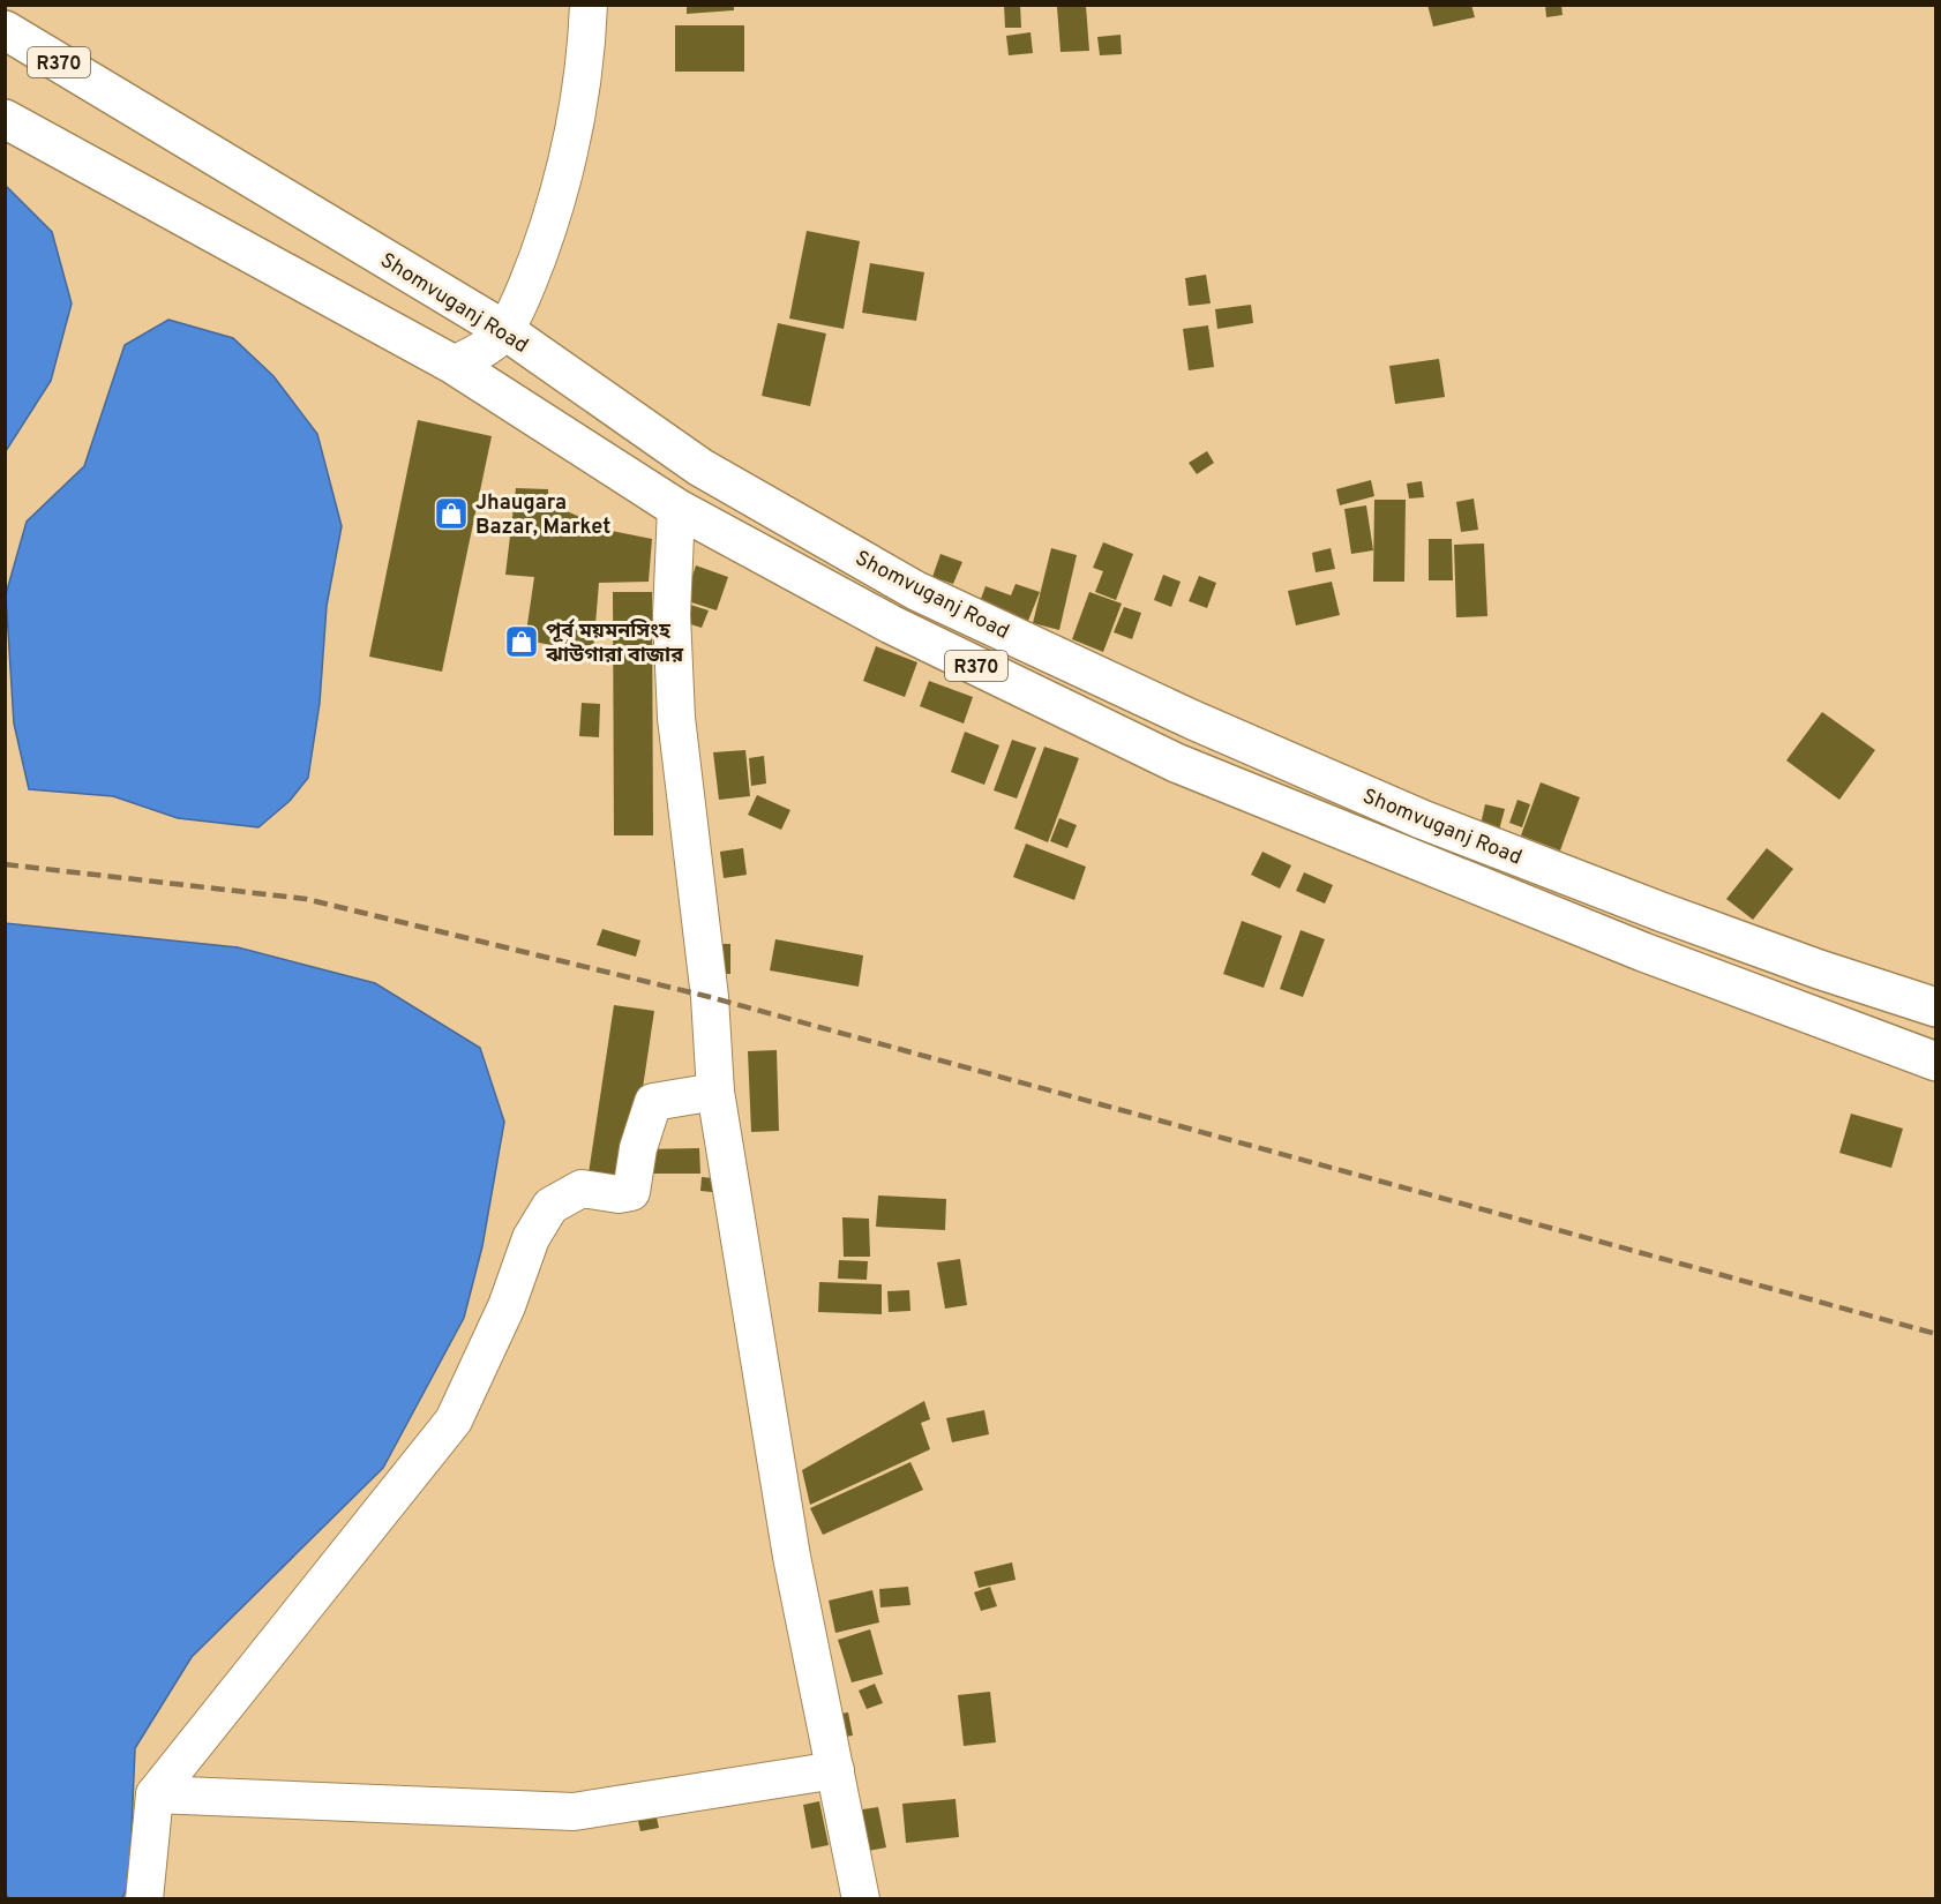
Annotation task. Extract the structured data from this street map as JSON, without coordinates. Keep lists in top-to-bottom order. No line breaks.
{"streets":{"main road":["R370","Shomvuganj Road"]},"places":{"shop":["Jhaugara Bazar, Market","পূর্ব ময়মনসিংহ ঝাউগারা বাজার"]}}
